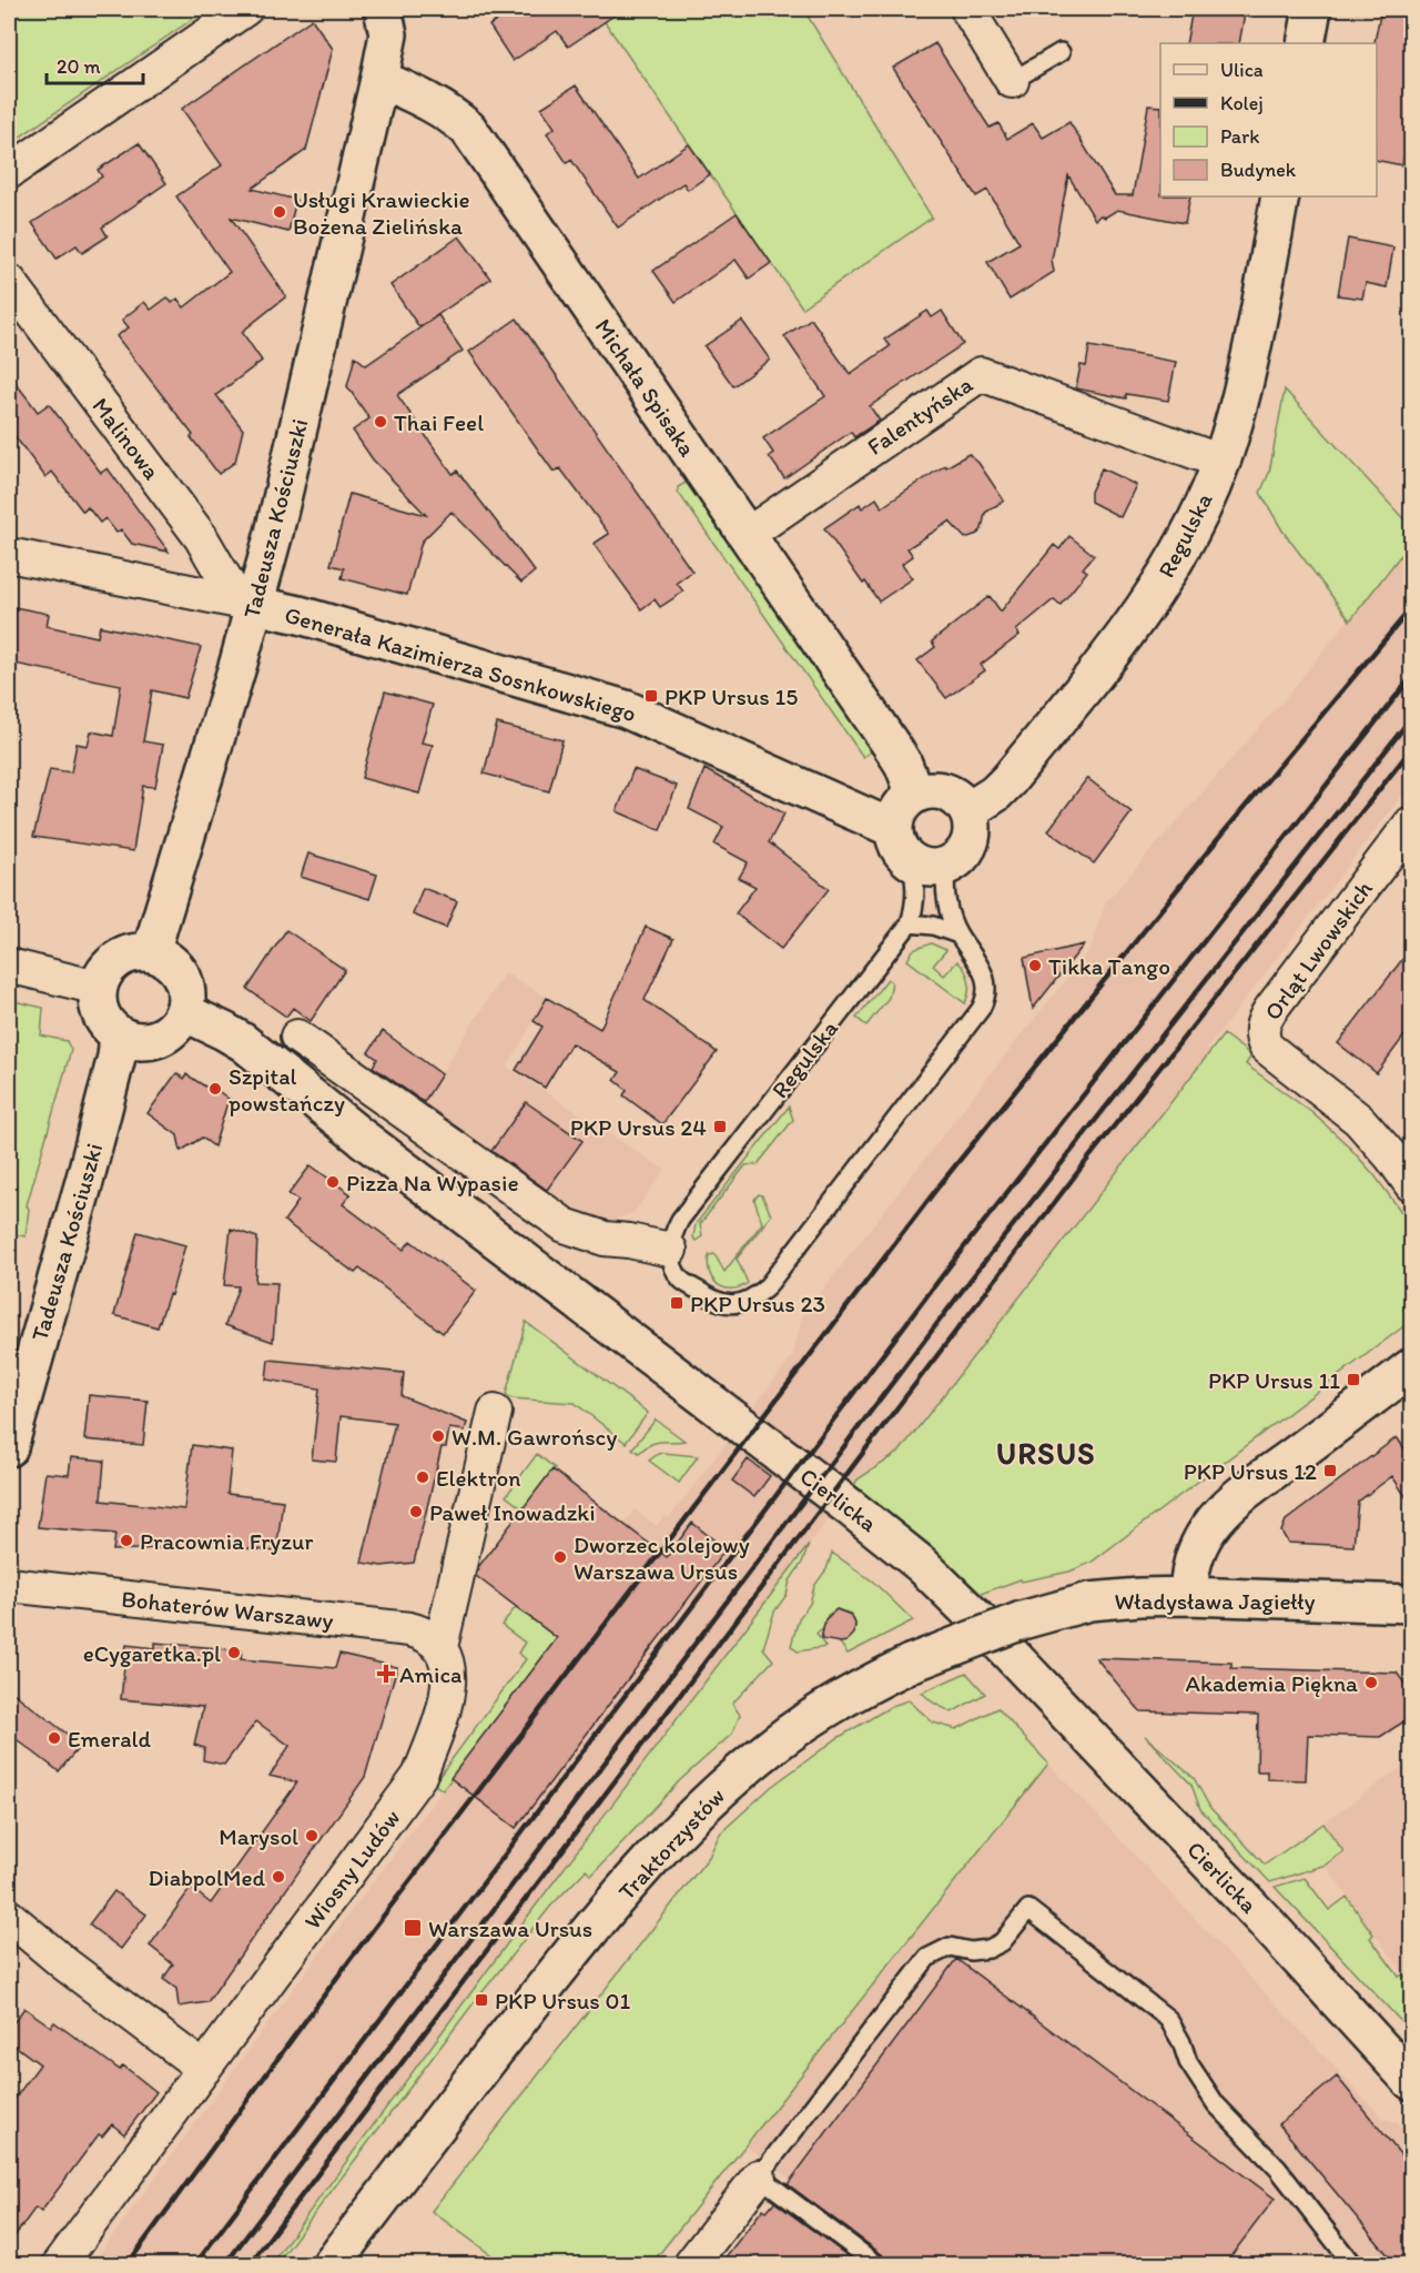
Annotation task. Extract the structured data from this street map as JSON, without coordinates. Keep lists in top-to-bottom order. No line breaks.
{"streets":{"street":["Michała Spisaka","Falentyńska","Malinowa","Tadeusza Kościuszki","Regulska","Generała Kazimierza Sosnkowskiego","Orląt Lwowskich","Cierlicka","Władysława Jagiełły","Bohaterów Warszawy","Traktorzystów","Wiosny Ludów"]},"crossings":[["Michała Spisaka","Falentyńska"],["Michała Spisaka","Tadeusza Kościuszki"],["Michała Spisaka","Regulska"],["Michała Spisaka","Generała Kazimierza Sosnkowskiego"],["Falentyńska","Regulska"],["Malinowa","Tadeusza Kościuszki"],["Malinowa","Generała Kazimierza Sosnkowskiego"],["Tadeusza Kościuszki","Generała Kazimierza Sosnkowskiego"],["Tadeusza Kościuszki","Cierlicka"],["Regulska","Generała Kazimierza Sosnkowskiego"],["Władysława Jagiełły","Traktorzystów"],["Bohaterów Warszawy","Wiosny Ludów"]],"districts":["URSUS"],"places":{"other":["Usługi Krawieckie Bożena Zielińska","Thai Feel","Tikka Tango","Szpital powstańczy","Pizza Na Wypasie","W.M. Gawrońscy","Elektron","Paweł Inowadzki","Pracownia Fryzur","Dworzec kolejowy Warszawa Ursus","eCygaretka.pl","Akademia Piękna","Emerald","Marysol","DiabpolMed"],"transit":["PKP Ursus 15","PKP Ursus 24","PKP Ursus 23","PKP Ursus 11","PKP Ursus 12","Warszawa Ursus","PKP Ursus 01"],"health":["Amica"]},"legend":["Ulica","Kolej","Park","Budynek"],"scale_bar":"20 m"}
